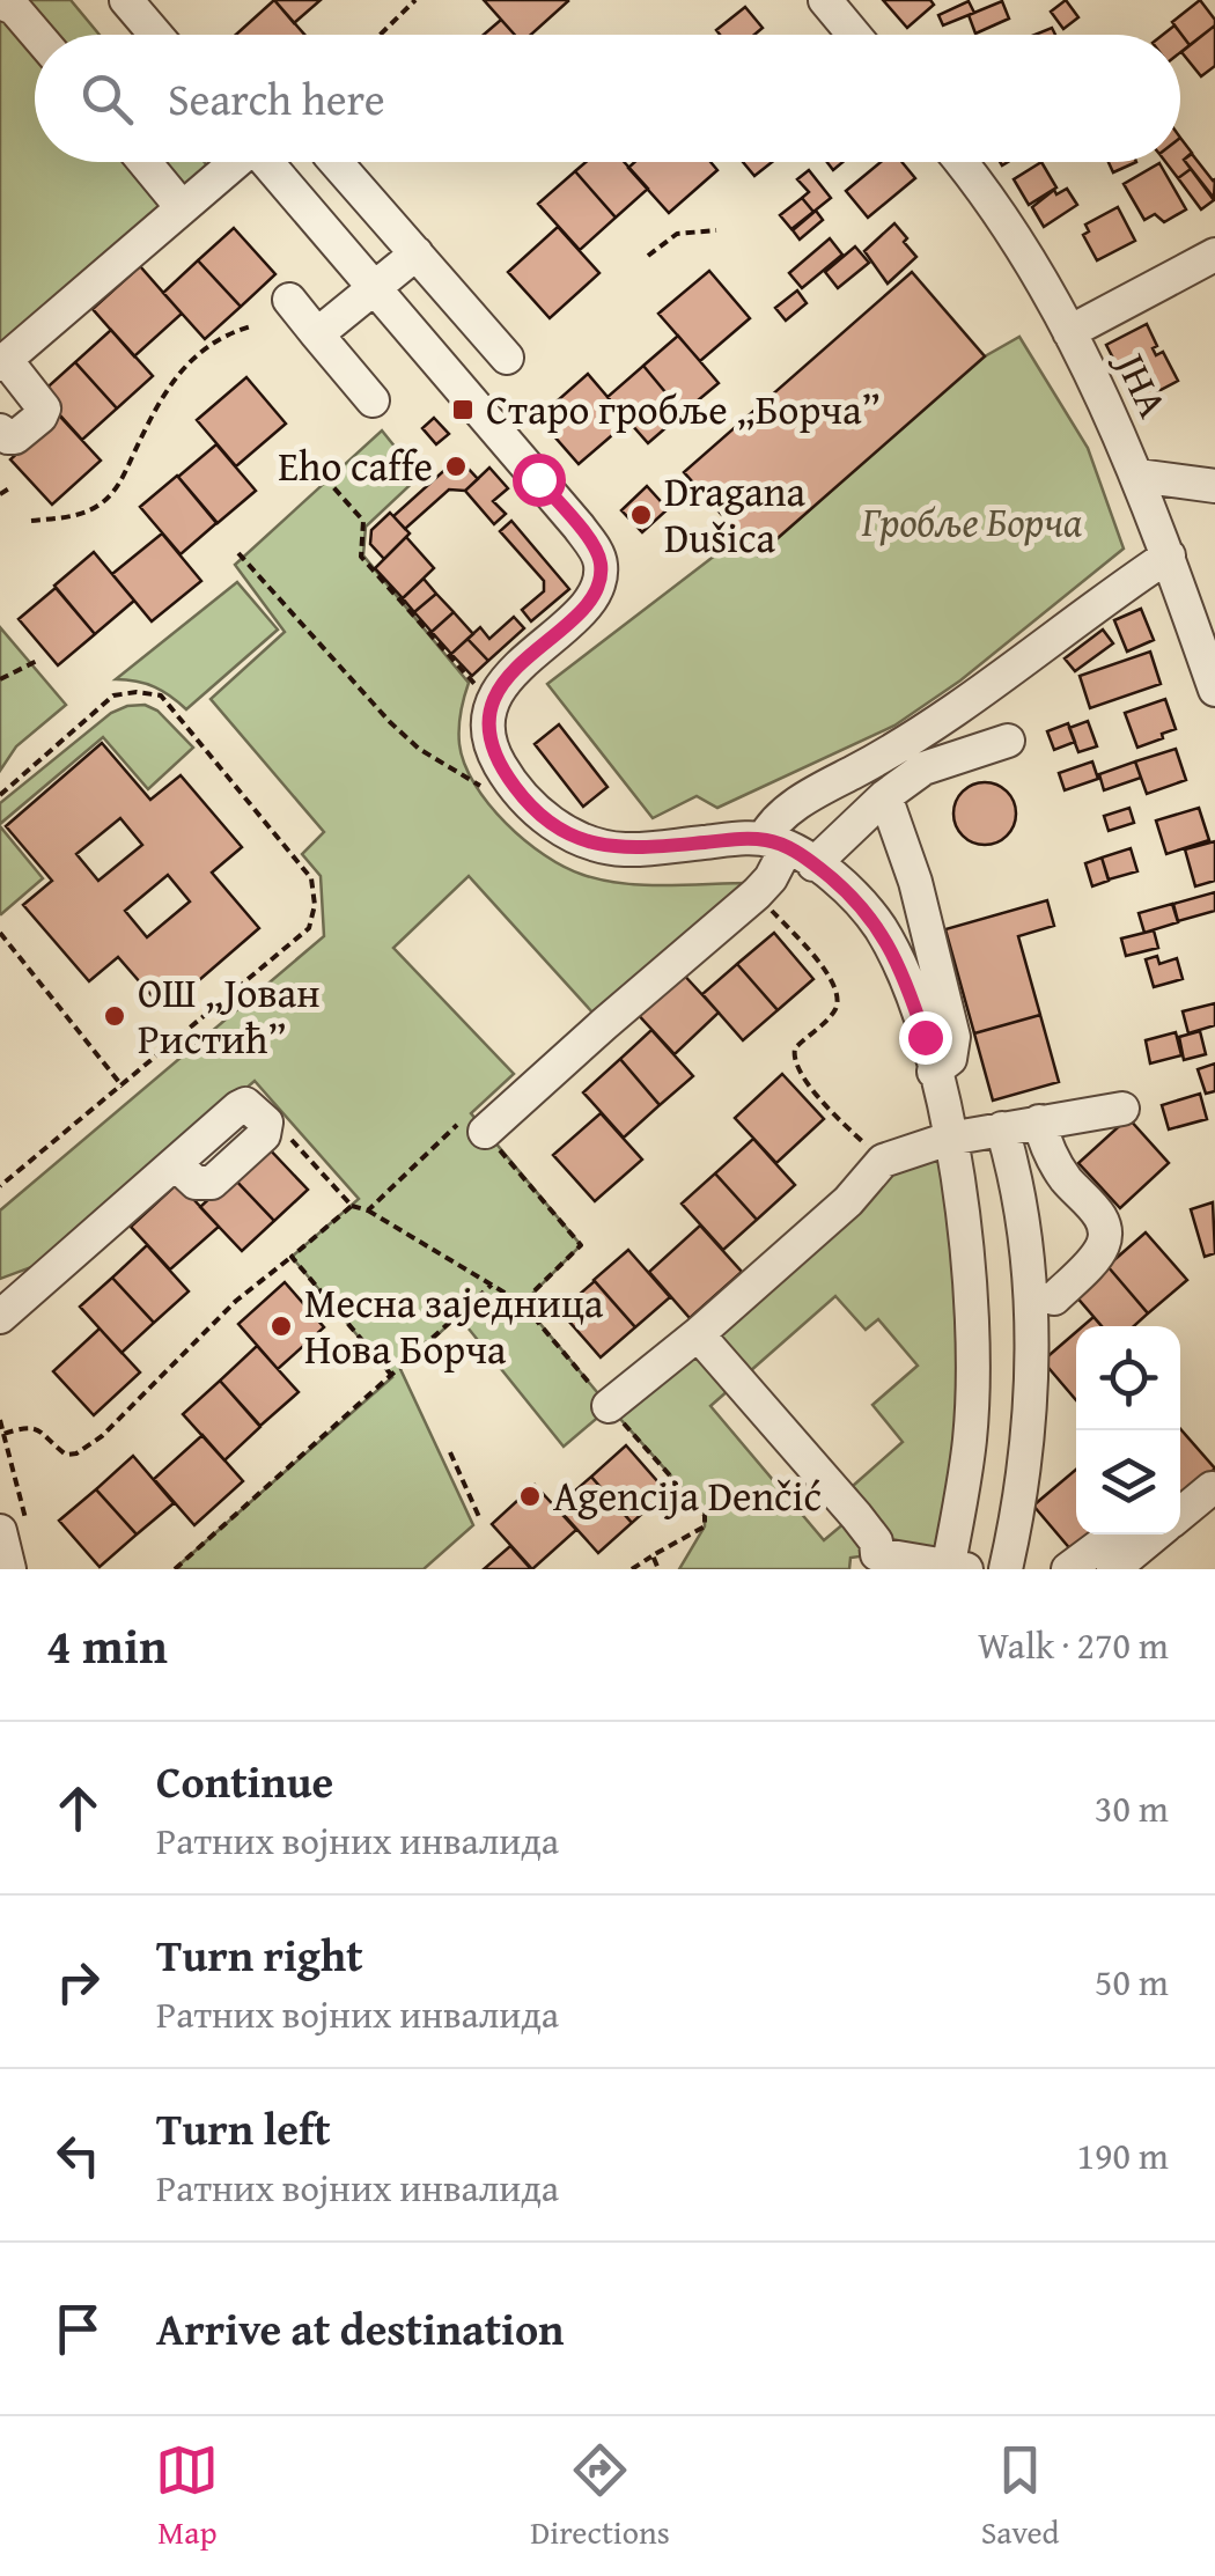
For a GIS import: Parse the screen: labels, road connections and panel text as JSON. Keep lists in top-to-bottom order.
{
  "streets": {
    "street": ["ЈНА"]
  },
  "parks": ["Гробље Борча"],
  "places": {
    "transit": ["Старо гробље „Борча”"],
    "other": [
      "Eho caffe",
      "Dragana Dušica",
      "ОШ „Јован Ристић”",
      "Месна заједница Нова Борча",
      "Agencija Denčić"
    ]
  },
  "page": {
    "search": "Search here",
    "heading": ["4 min", "Walk · 270 m"],
    "list": [
      ["Continue", "Ратних војних инвалида", "30 m"],
      ["Turn right", "Ратних војних инвалида", "50 m"],
      ["Turn left", "Ратних војних инвалида", "190 m"],
      "Arrive at destination"
    ],
    "nav": ["Map", "Directions", "Saved"]
  }
}
